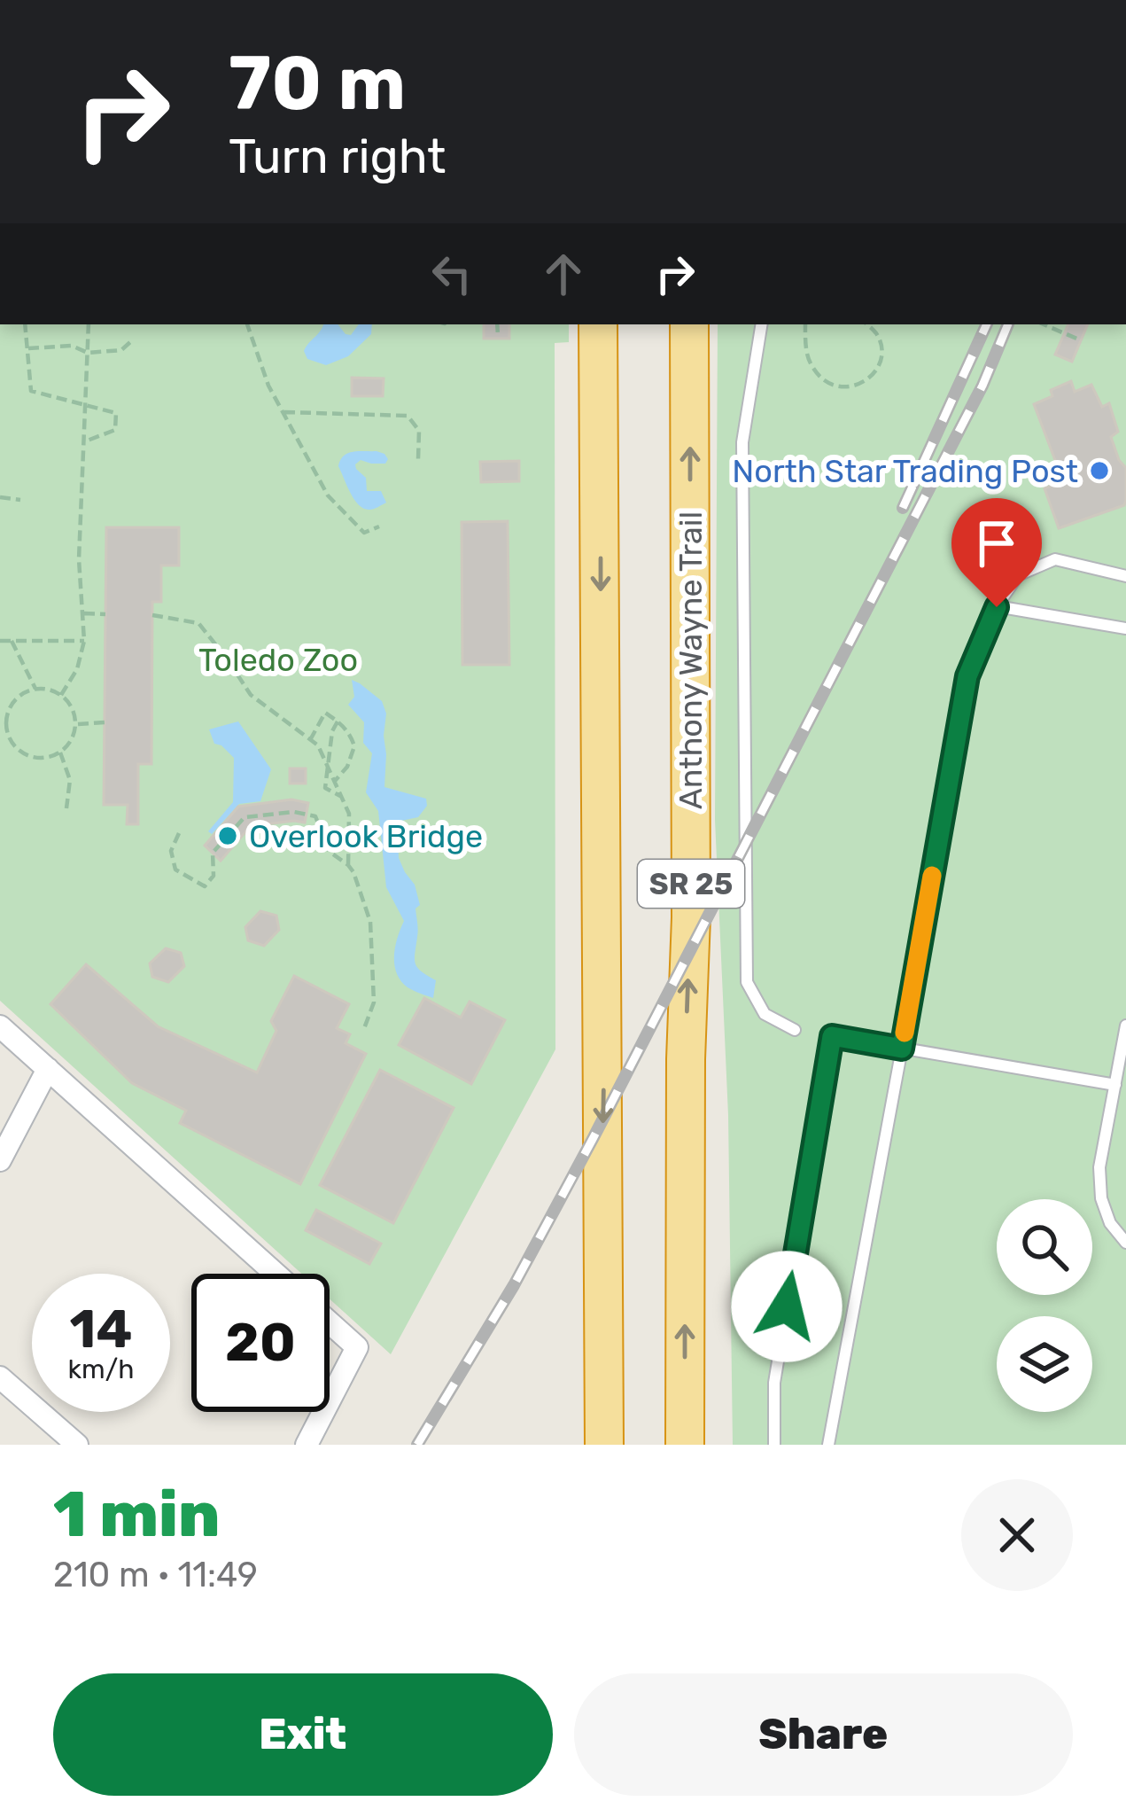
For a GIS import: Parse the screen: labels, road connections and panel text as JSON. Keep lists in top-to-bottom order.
{
  "streets": {
    "highway": ["Anthony Wayne Trail", "SR 25"]
  },
  "parks": ["Toledo Zoo"],
  "places": ["North Star Trading Post", "Overlook Bridge"],
  "page": {
    "turn": ["70 m", "Turn right"],
    "speed": "14 km/h",
    "limit": "20",
    "heading": ["1 min", "210 m · 11:49"],
    "buttons": ["Exit", "Share"]
  }
}
